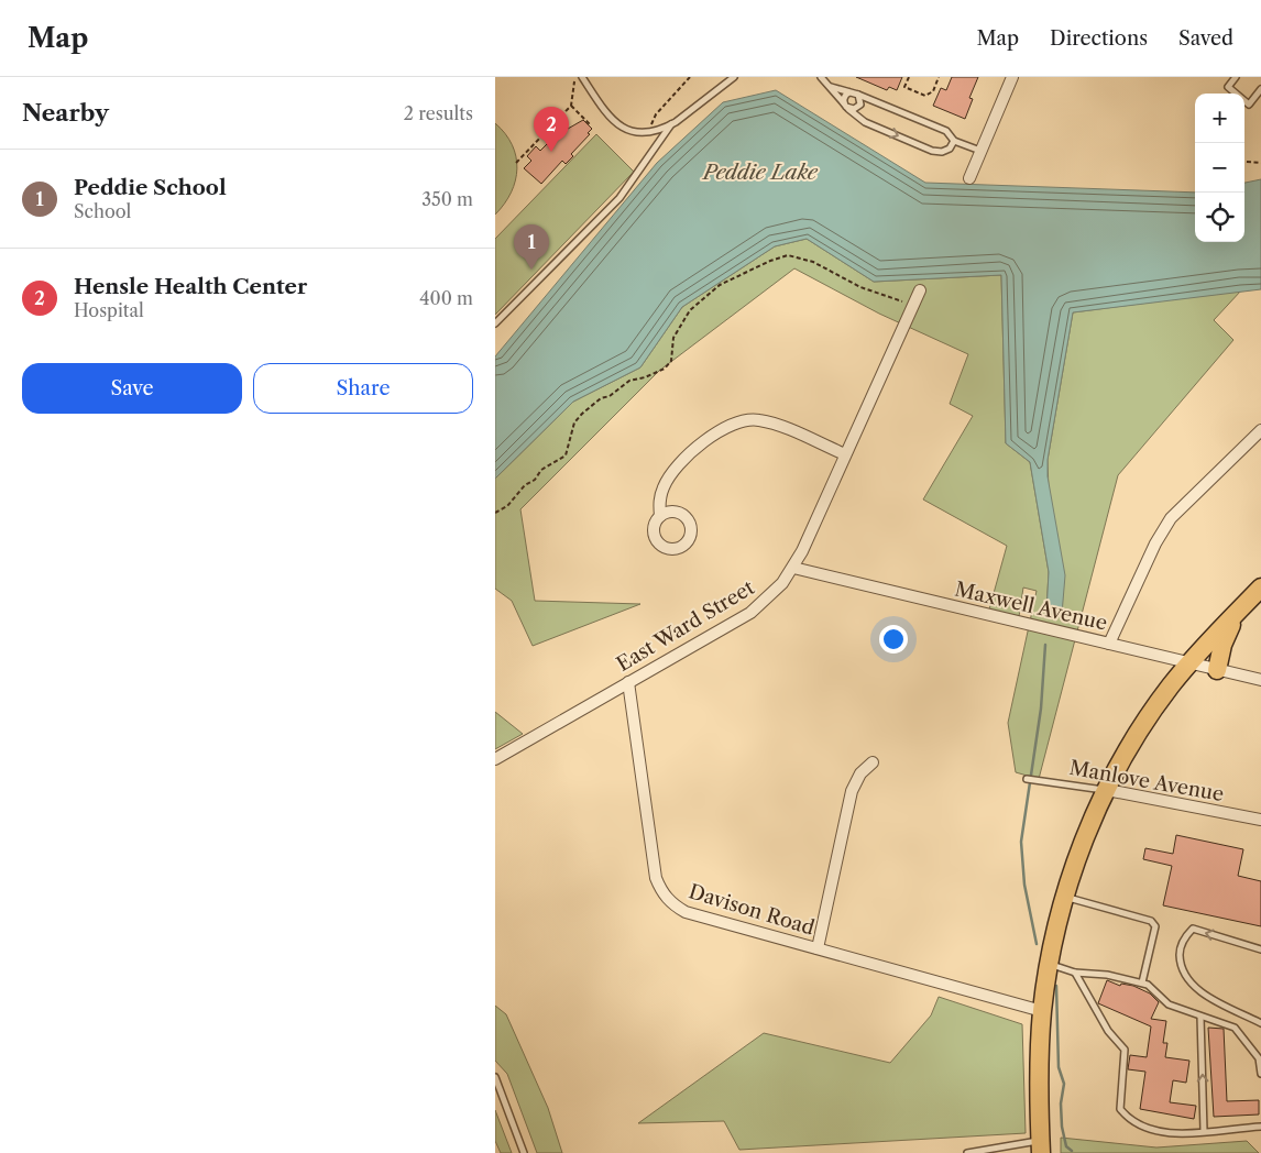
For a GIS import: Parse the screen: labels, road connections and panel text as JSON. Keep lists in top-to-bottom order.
{
  "streets": {
    "street": [
      "Maxwell Avenue",
      "East Ward Street",
      "Manlove Avenue",
      "Davison Road"
    ]
  },
  "crossings": [
    ["Maxwell Avenue", "East Ward Street"],
    ["East Ward Street", "Davison Road"]
  ],
  "water": ["Peddie Lake"],
  "page": {
    "header": "Map",
    "nav": ["Map", "Directions", "Saved"],
    "heading": ["Nearby", "2 results"],
    "map_buttons": ["+", "−"],
    "pins": ["2", "1"],
    "list": [
      {
        "mark": "1",
        "name": "Peddie School",
        "note": "School",
        "value": "350 m"
      },
      {
        "mark": "2",
        "name": "Hensle Health Center",
        "note": "Hospital",
        "value": "400 m"
      }
    ],
    "buttons": ["Save", "Share"]
  }
}
